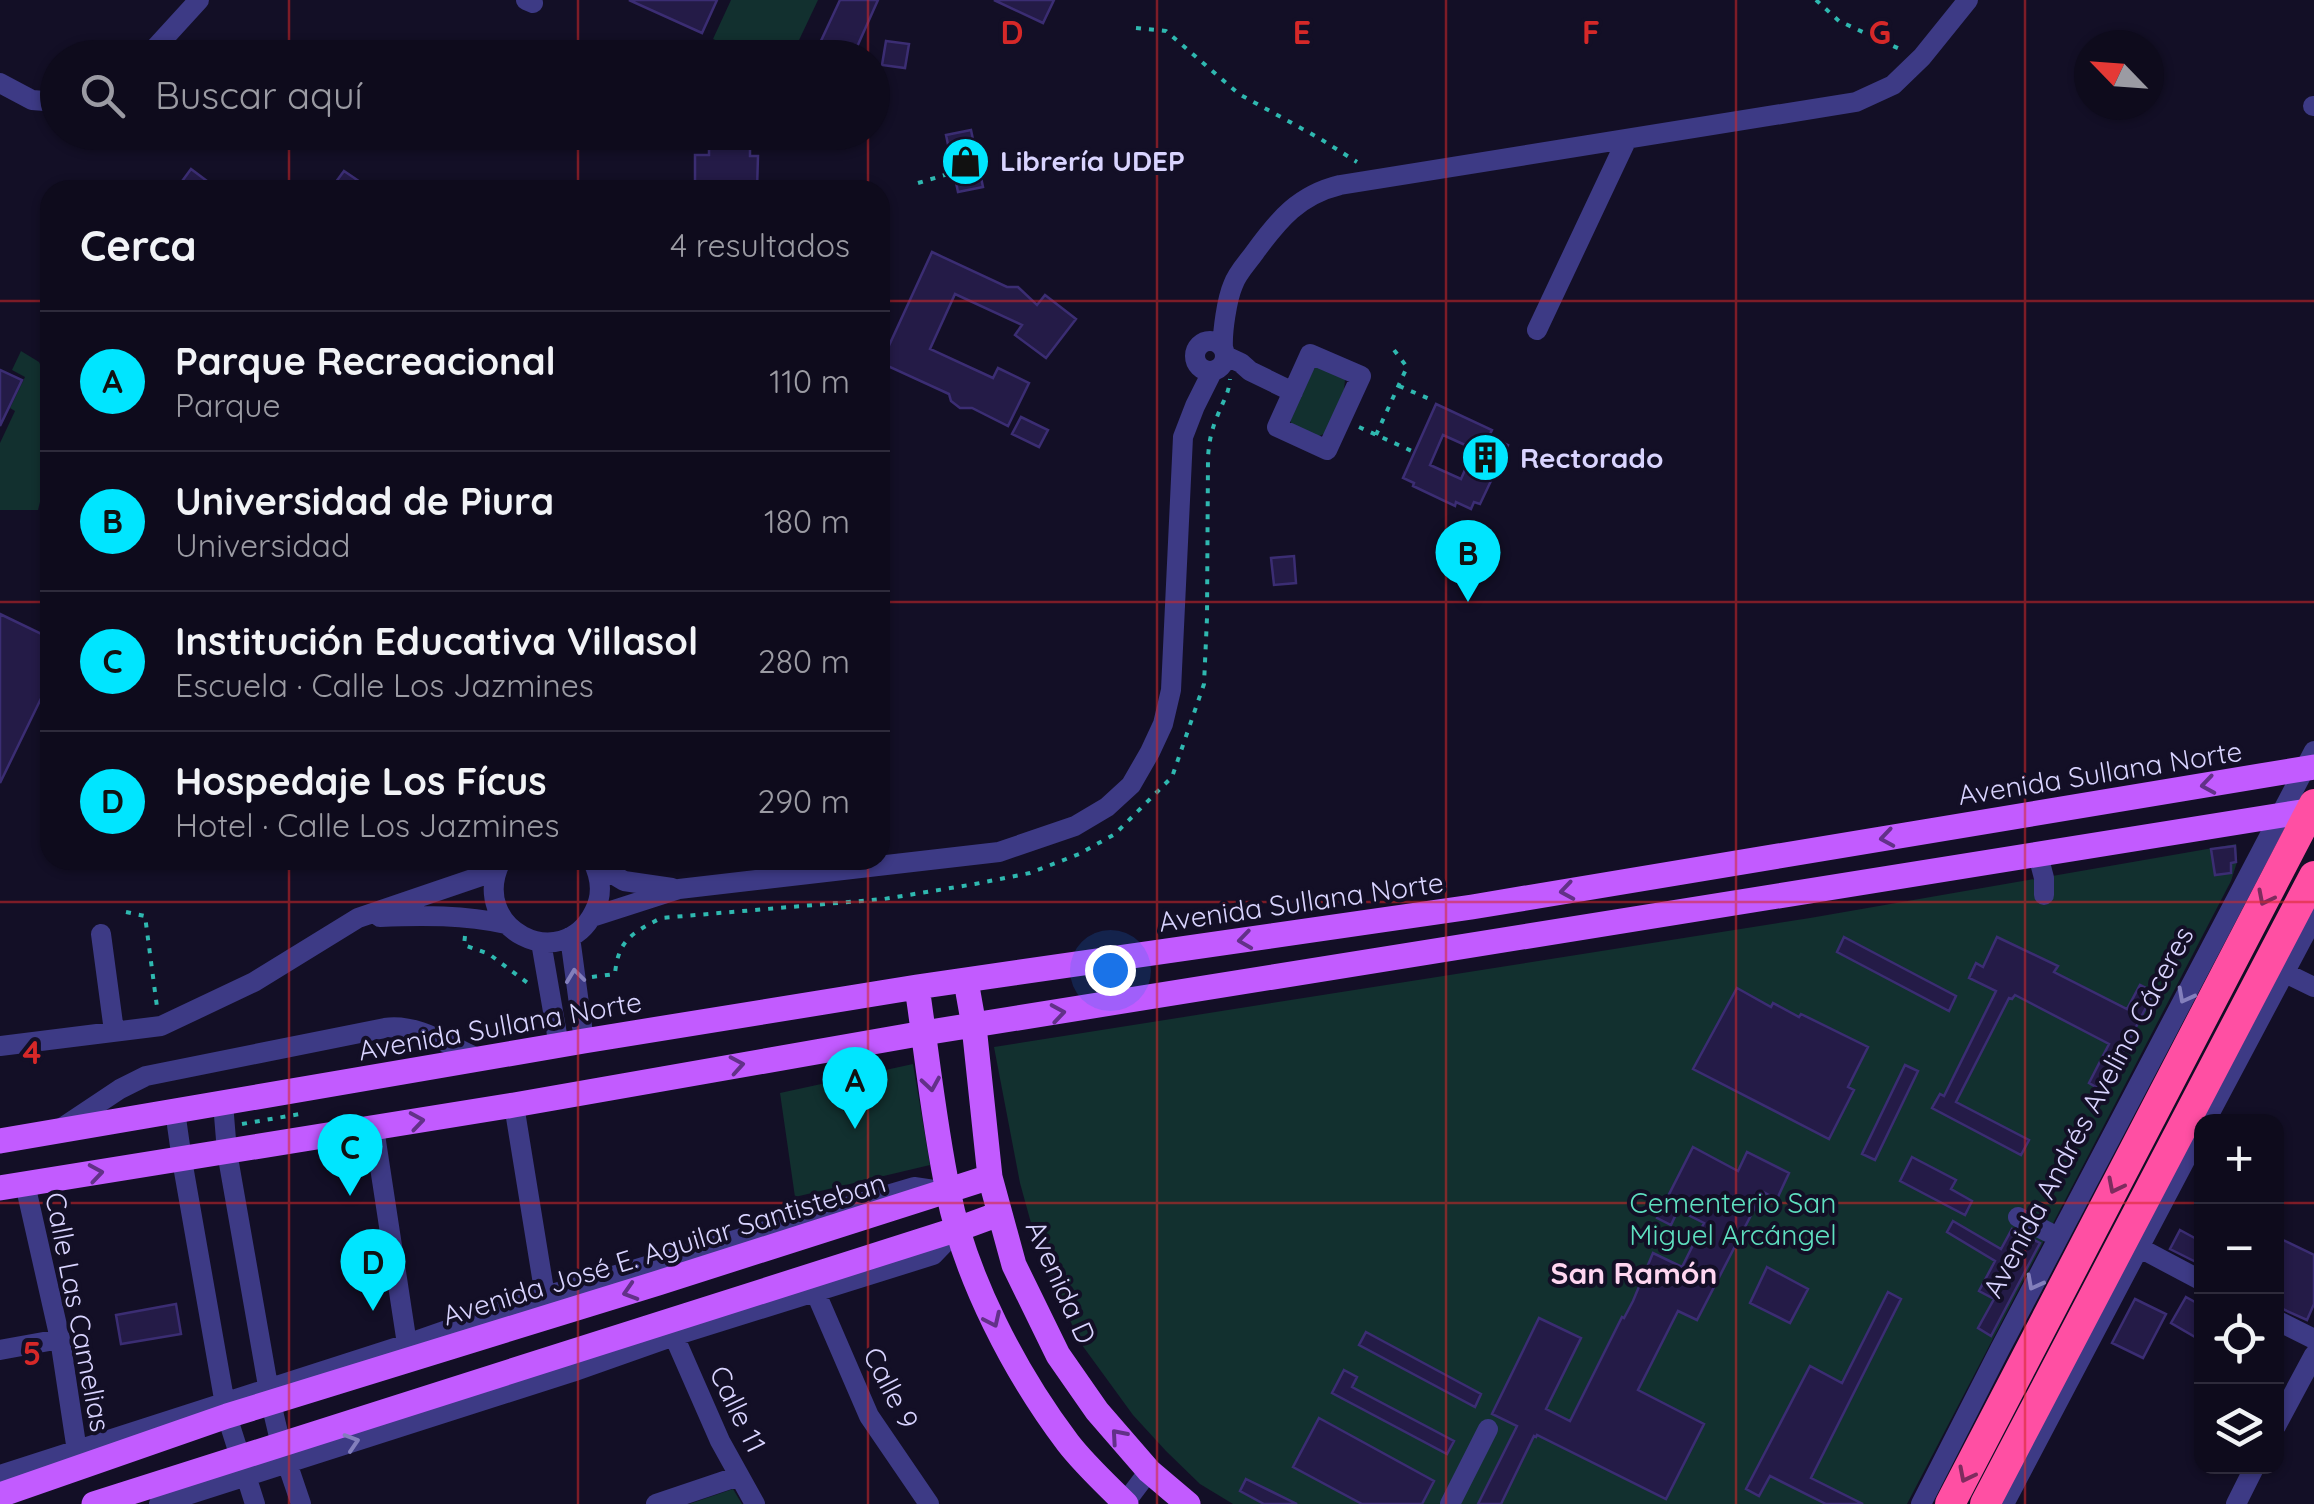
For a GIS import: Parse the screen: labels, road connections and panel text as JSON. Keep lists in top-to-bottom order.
{
  "streets": {
    "highway": ["Avenida Andrés Avelino Cáceres"],
    "main road": ["Avenida Sullana Norte", "Avenida José E. Aguilar Santisteban", "Avenida D"],
    "street": ["Calle Las Camelias", "Calle 9", "Calle 11"]
  },
  "crossings": [
    ["Avenida Sullana Norte", "Avenida Andrés Avelino Cáceres"],
    ["Avenida Sullana Norte", "Avenida D"],
    ["Avenida José E. Aguilar Santisteban", "Avenida D"],
    ["Avenida José E. Aguilar Santisteban", "Calle Las Camelias"]
  ],
  "districts": ["San Ramón"],
  "parks": ["Cementerio San Miguel Arcángel"],
  "places": {
    "shop": ["Librería UDEP"],
    "building": ["Rectorado"]
  },
  "north": "top left",
  "page": {
    "search": "Buscar aquí",
    "heading": ["Cerca", "4 resultados"],
    "list": [
      {
        "mark": "A",
        "name": "Parque Recreacional",
        "note": "Parque",
        "value": "110 m"
      },
      {
        "mark": "B",
        "name": "Universidad de Piura",
        "note": "Universidad",
        "value": "180 m"
      },
      {
        "mark": "C",
        "name": "Institución Educativa Villasol",
        "note": "Escuela · Calle Los Jazmines",
        "value": "280 m"
      },
      {
        "mark": "D",
        "name": "Hospedaje Los Fícus",
        "note": "Hotel · Calle Los Jazmines",
        "value": "290 m"
      }
    ],
    "pins": [
      "B",
      "A",
      "C",
      "D"
    ],
    "map_buttons": ["+", "−"]
  },
  "grid": {
    "columns": [
      "D",
      "E",
      "F",
      "G"
    ],
    "rows": ["4", "5"]
  }
}
